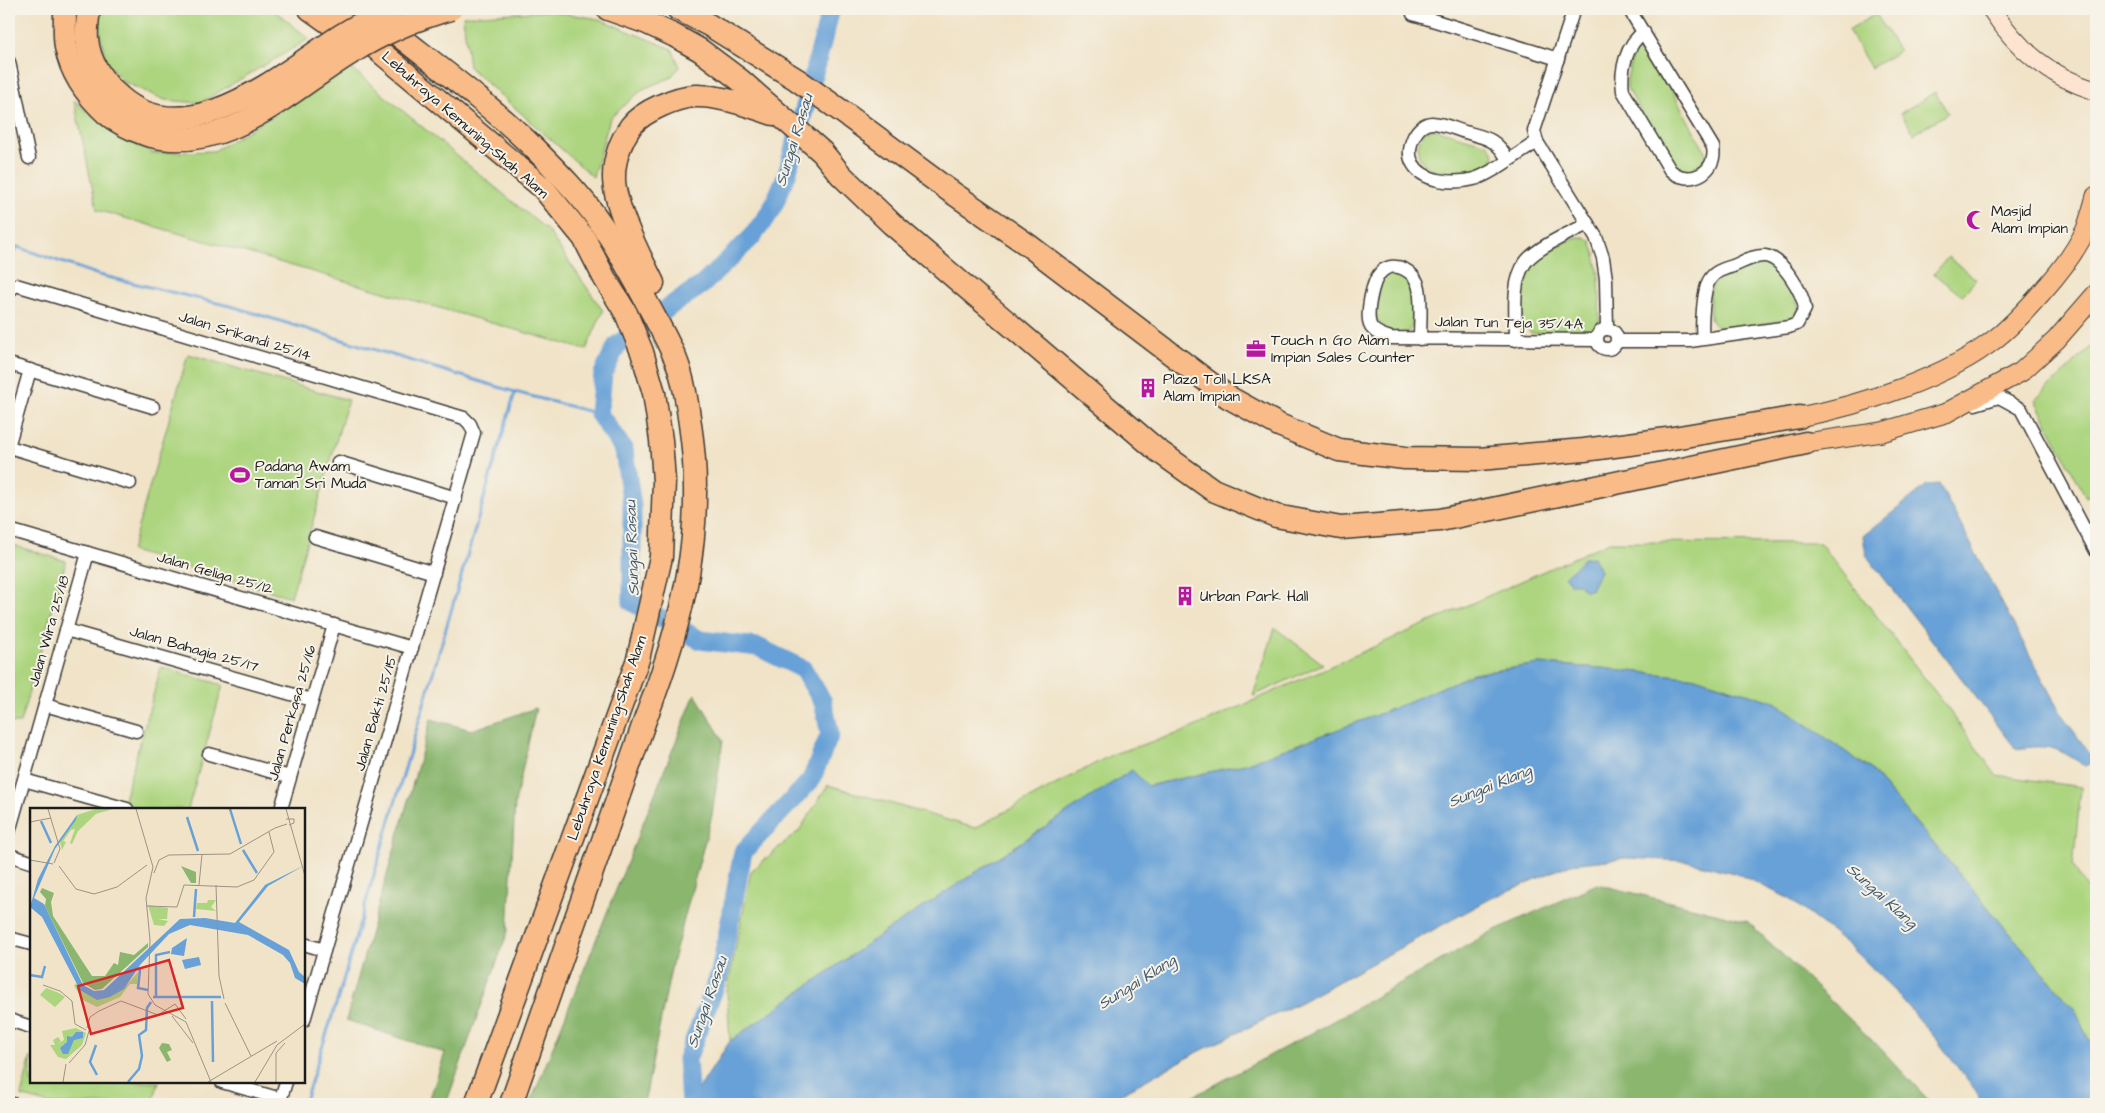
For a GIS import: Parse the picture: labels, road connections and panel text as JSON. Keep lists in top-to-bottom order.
{
  "streets": {
    "highway": ["Lebuhraya Kemuning-Shah Alam"],
    "street": [
      "Jalan Tun Teja 35/4A",
      "Jalan Srikandi 25/14",
      "Jalan Geliga 25/12",
      "Jalan Wira 25/18",
      "Jalan Bahagia 25/17",
      "Jalan Perkasa 25/16",
      "Jalan Bakti 25/15"
    ]
  },
  "crossings": [
    ["Jalan Srikandi 25/14", "Jalan Bakti 25/15"],
    ["Jalan Geliga 25/12", "Jalan Wira 25/18"],
    ["Jalan Geliga 25/12", "Jalan Perkasa 25/16"],
    ["Jalan Geliga 25/12", "Jalan Bakti 25/15"],
    ["Jalan Wira 25/18", "Jalan Bahagia 25/17"],
    ["Jalan Bahagia 25/17", "Jalan Perkasa 25/16"]
  ],
  "water": ["Sungai Rasau", "Sungai Klang"],
  "places": {
    "mosque": ["Masjid Alam Impian"],
    "office": ["Touch n Go Alam Impian Sales Counter"],
    "building": ["Plaza Toll LKSA Alam Impian", "Urban Park Hall"],
    "sports": ["Padang Awam Taman Sri Muda"]
  }
}
